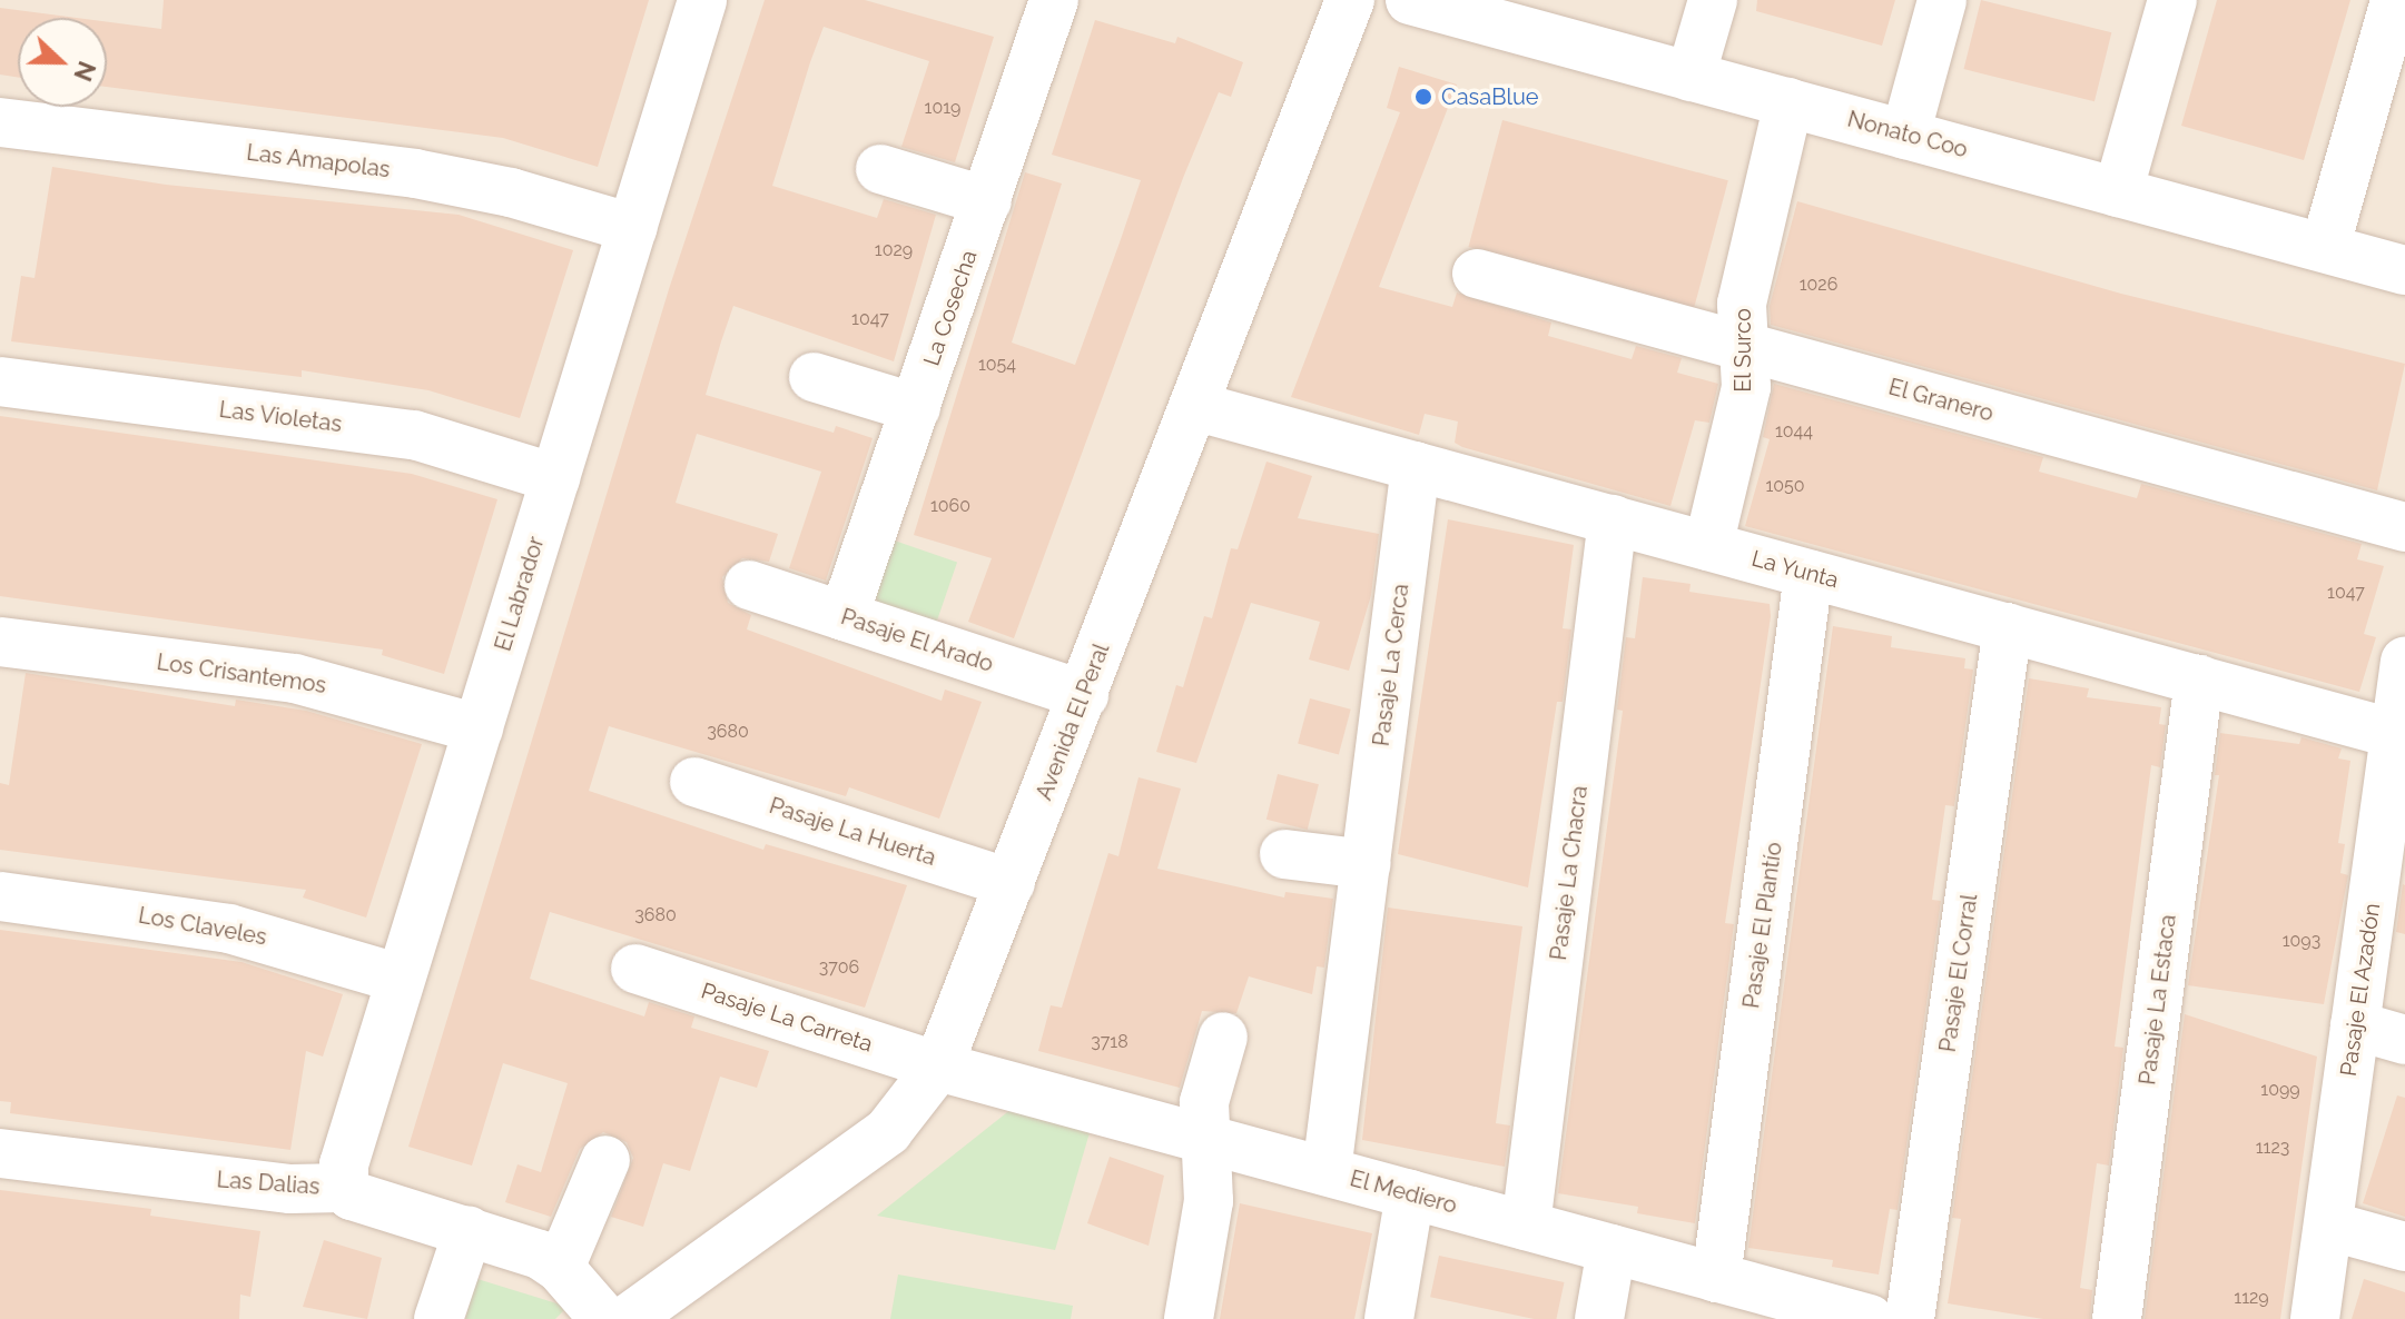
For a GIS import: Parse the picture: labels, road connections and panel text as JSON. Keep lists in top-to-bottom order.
{
  "streets": {
    "street": [
      "Nonato Coo",
      "Las Amapolas",
      "La Cosecha",
      "El Surco",
      "El Granero",
      "Las Violetas",
      "La Yunta",
      "El Labrador",
      "Pasaje El Arado",
      "Pasaje La Cerca",
      "Los Crisantemos",
      "Avenida El Peral",
      "Pasaje La Huerta",
      "Pasaje La Chacra",
      "Pasaje El Plantío",
      "Los Claveles",
      "Pasaje El Corral",
      "Pasaje El Azadón",
      "Pasaje La Estaca",
      "Pasaje La Carreta",
      "Las Dalias",
      "El Mediero"
    ]
  },
  "crossings": [
    ["Nonato Coo", "El Surco"],
    ["Las Amapolas", "El Labrador"],
    ["La Cosecha", "Pasaje El Arado"],
    ["El Surco", "El Granero"],
    ["El Surco", "La Yunta"],
    ["Las Violetas", "El Labrador"],
    ["La Yunta", "Pasaje La Cerca"],
    ["La Yunta", "Avenida El Peral"],
    ["La Yunta", "Pasaje La Chacra"],
    ["La Yunta", "Pasaje El Plantío"],
    ["La Yunta", "Pasaje El Corral"],
    ["La Yunta", "Pasaje El Azadón"],
    ["La Yunta", "Pasaje La Estaca"],
    ["El Labrador", "Los Crisantemos"],
    ["El Labrador", "Los Claveles"],
    ["El Labrador", "Las Dalias"],
    ["Pasaje El Arado", "Avenida El Peral"],
    ["Pasaje La Cerca", "El Mediero"],
    ["Avenida El Peral", "Pasaje La Huerta"],
    ["Avenida El Peral", "Pasaje La Carreta"],
    ["Avenida El Peral", "El Mediero"],
    ["Pasaje La Chacra", "El Mediero"],
    ["Pasaje El Plantío", "El Mediero"],
    ["Pasaje La Carreta", "El Mediero"]
  ],
  "places": ["CasaBlue"],
  "house_numbers": [
    "1019",
    "1029",
    "1026",
    "1047",
    "1054",
    "1044",
    "1050",
    "1060",
    "1047",
    "3680",
    "3680",
    "1093",
    "3706",
    "3718",
    "1099",
    "1123",
    "1129"
  ],
  "north": "right"
}
